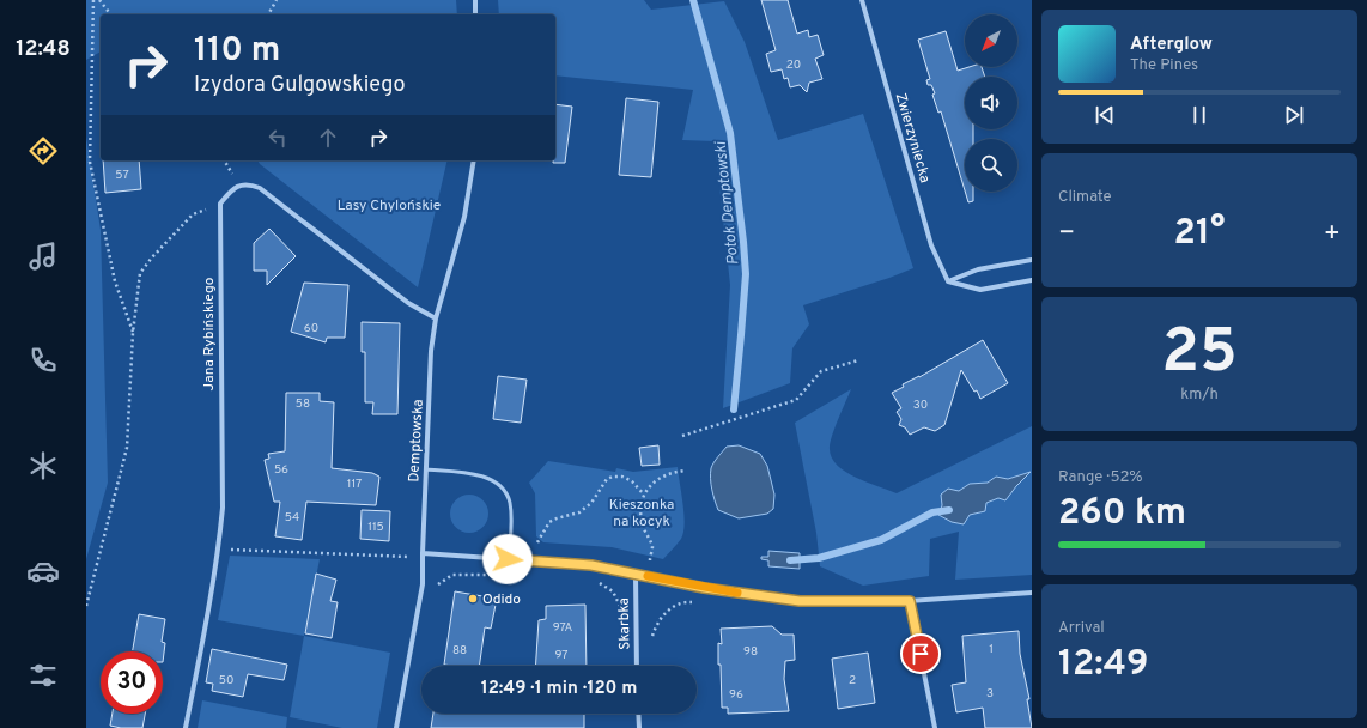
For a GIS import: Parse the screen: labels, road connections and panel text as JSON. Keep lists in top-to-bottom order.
{
  "streets": {
    "street": [
      "Zwierzyniecka",
      "Jana Rybińskiego",
      "Demptowska",
      "Skarbka"
    ]
  },
  "water": ["Potok Demptowski"],
  "parks": ["Lasy Chylońskie", "Kieszonka na kocyk"],
  "places": ["Odido"],
  "house_numbers": [
    "20",
    "57",
    "60",
    "58",
    "30",
    "56",
    "117",
    "54",
    "115",
    "97A",
    "1",
    "88",
    "98",
    "97",
    "50",
    "2",
    "3",
    "96"
  ],
  "north": "bottom left",
  "page": {
    "tabs": "12:48",
    "turn": ["110 m", "Izydora Gulgowskiego"],
    "song": ["Afterglow", "The Pines"],
    "tile": [
      "Climate",
      ["25", "km/h"],
      ["Range · 52%", "260 km"],
      ["Arrival", "12:49"]
    ],
    "heat": ["−", "21°", "+"],
    "limit": "30",
    "trip": "12:49 · 1 min · 120 m"
  }
}
